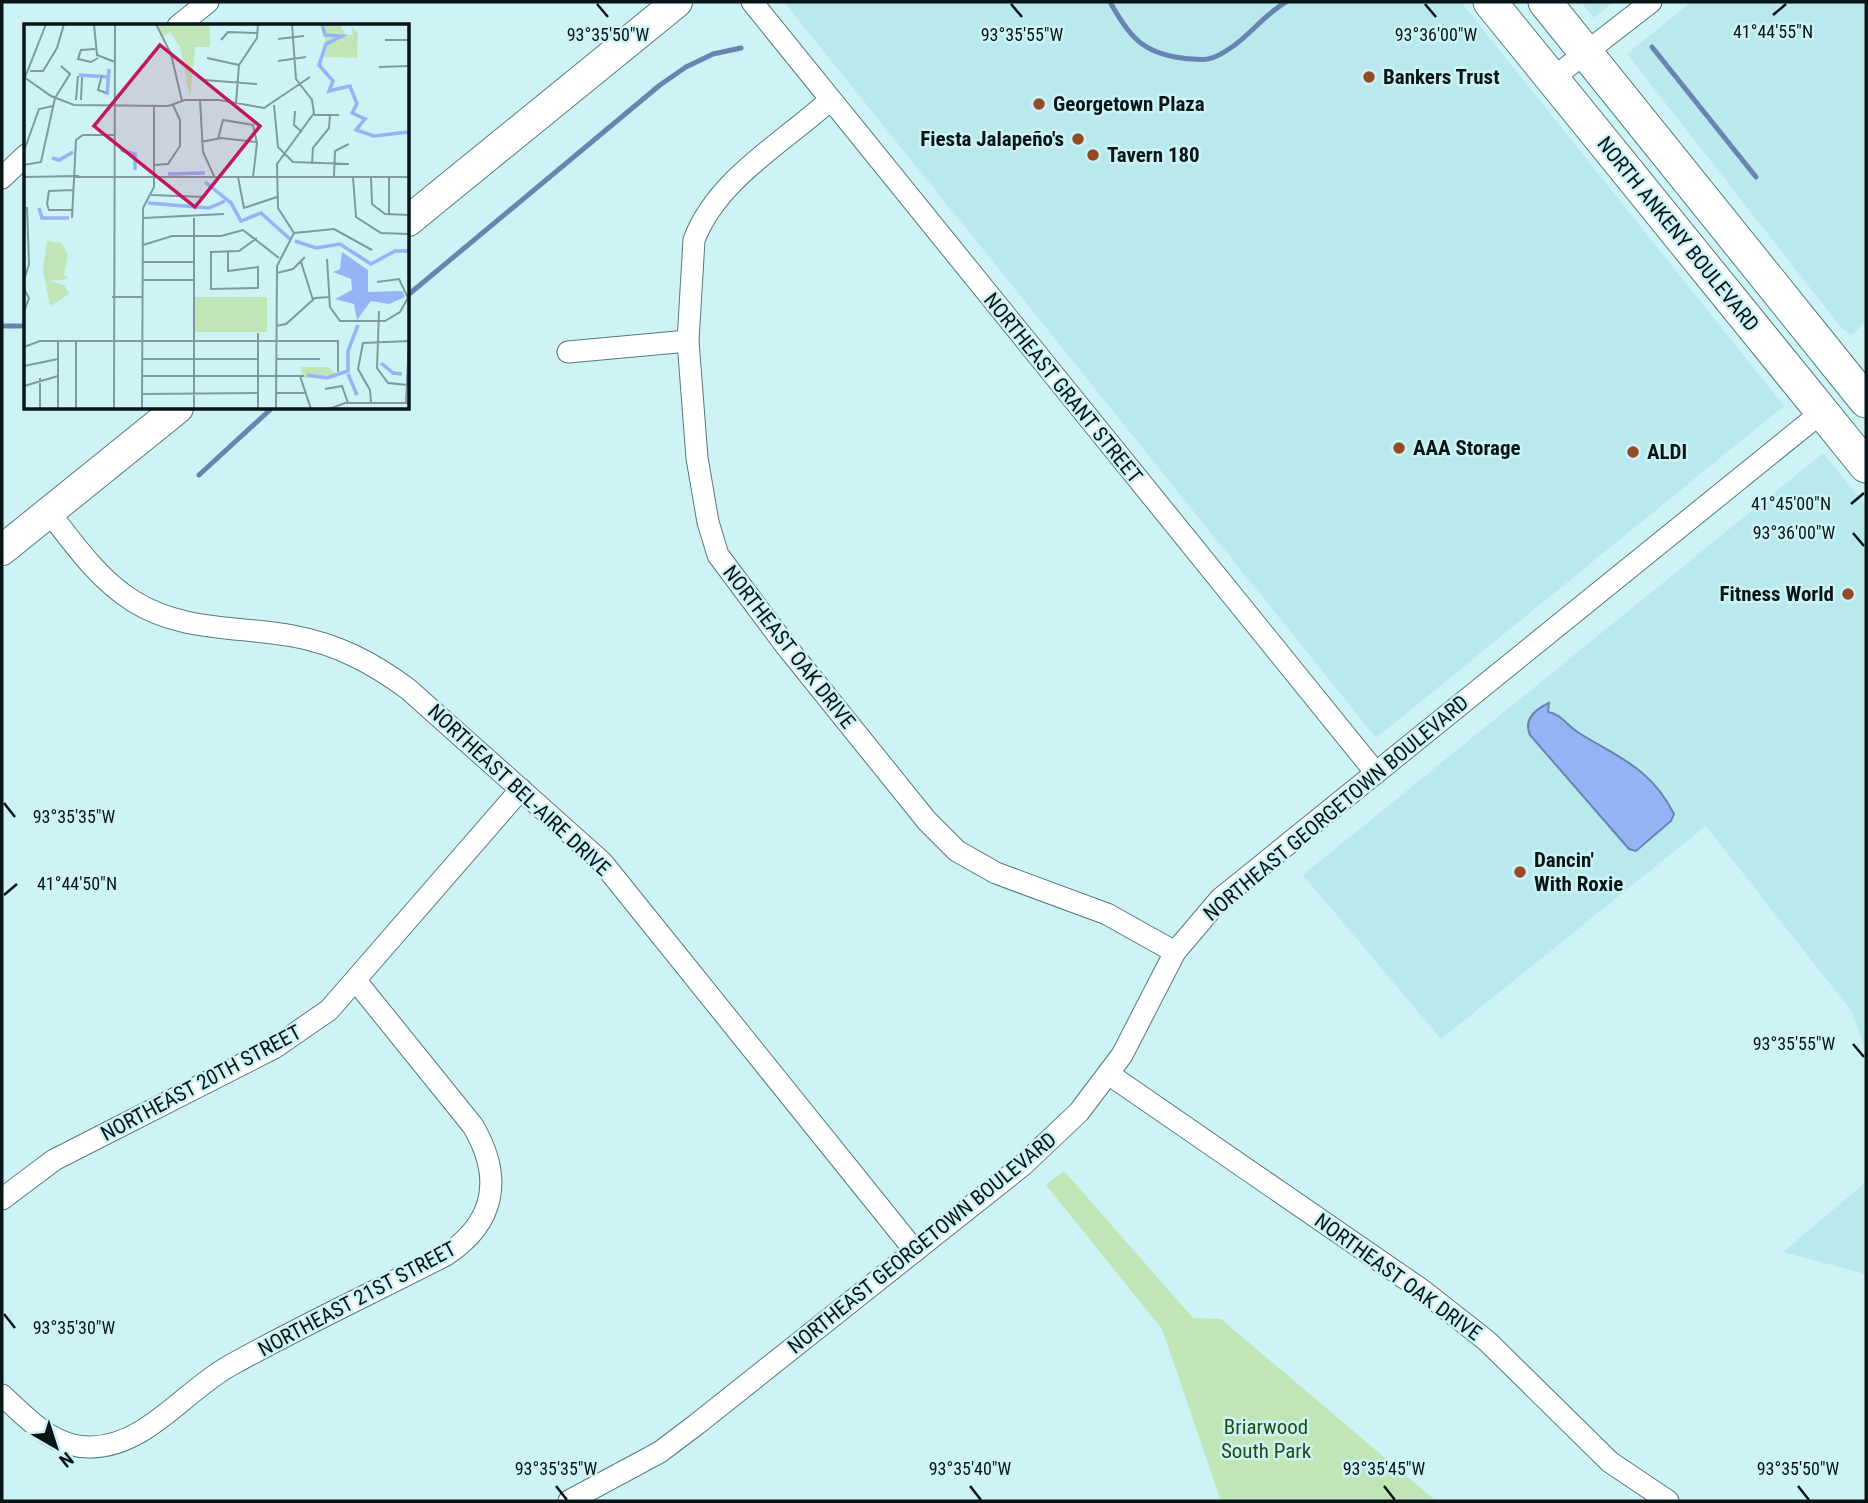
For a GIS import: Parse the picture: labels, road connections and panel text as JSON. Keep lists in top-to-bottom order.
{
  "streets": {
    "main road": ["NORTH ANKENY BOULEVARD"],
    "street": [
      "NORTHEAST GRANT STREET",
      "NORTHEAST OAK DRIVE",
      "NORTHEAST BEL-AIRE DRIVE",
      "NORTHEAST GEORGETOWN BOULEVARD",
      "NORTHEAST 20TH STREET",
      "NORTHEAST 21ST STREET"
    ]
  },
  "crossings": [
    ["NORTH ANKENY BOULEVARD", "NORTHEAST GEORGETOWN BOULEVARD"],
    ["NORTHEAST GRANT STREET", "NORTHEAST OAK DRIVE"],
    ["NORTHEAST GRANT STREET", "NORTHEAST GEORGETOWN BOULEVARD"],
    ["NORTHEAST OAK DRIVE", "NORTHEAST GEORGETOWN BOULEVARD"],
    ["NORTHEAST BEL-AIRE DRIVE", "NORTHEAST GEORGETOWN BOULEVARD"],
    ["NORTHEAST BEL-AIRE DRIVE", "NORTHEAST 20TH STREET"],
    ["NORTHEAST 20TH STREET", "NORTHEAST 21ST STREET"]
  ],
  "parks": ["Briarwood South Park"],
  "places": [
    "Bankers Trust",
    "Georgetown Plaza",
    "Fiesta Jalapeño's",
    "Tavern 180",
    "AAA Storage",
    "ALDI",
    "Fitness World",
    "Dancin' With Roxie"
  ],
  "north": "bottom right",
  "coordinates": [
    "41°44'55\"N",
    "93°35'50\"W",
    "93°35'55\"W",
    "93°36'00\"W",
    "41°45'00\"N",
    "93°35'35\"W",
    "41°44'50\"N",
    "93°35'30\"W",
    "93°35'40\"W",
    "93°35'45\"W"
  ]
}
